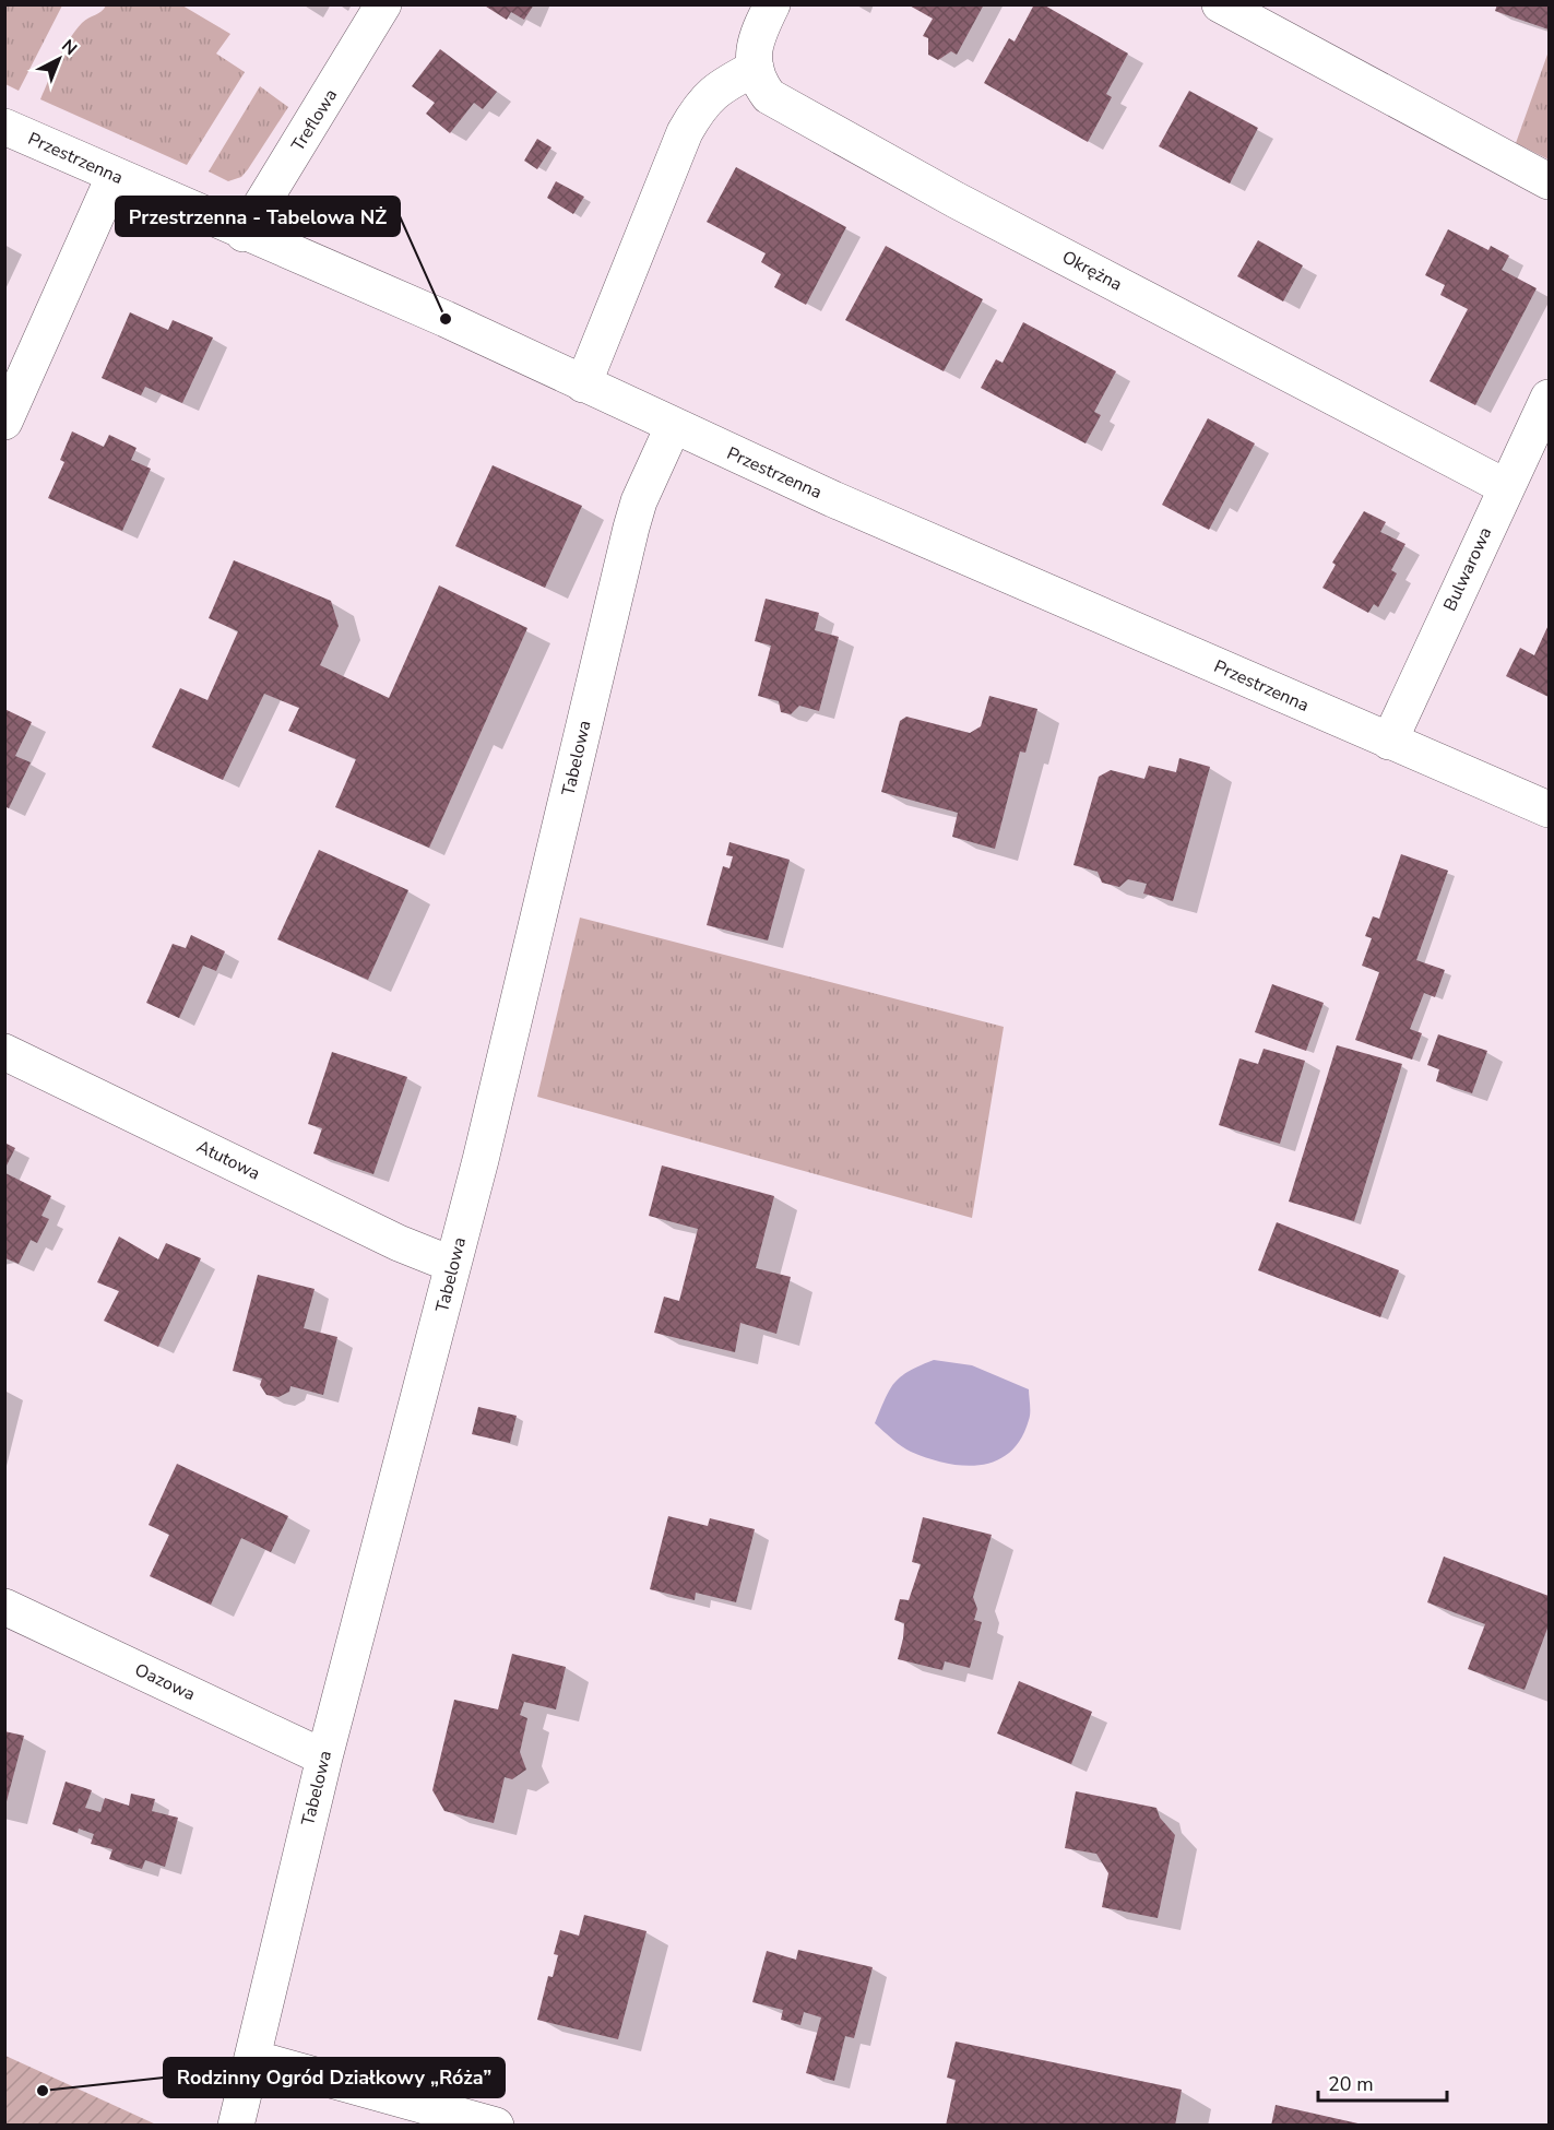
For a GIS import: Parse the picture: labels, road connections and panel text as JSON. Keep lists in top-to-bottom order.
{
  "streets": {
    "street": [
      "Treflowa",
      "Przestrzenna",
      "Okrężna",
      "Bulwarowa",
      "Tabelowa",
      "Atutowa",
      "Oazowa"
    ]
  },
  "crossings": [
    ["Treflowa", "Przestrzenna"],
    ["Przestrzenna", "Bulwarowa"],
    ["Przestrzenna", "Tabelowa"],
    ["Okrężna", "Bulwarowa"],
    ["Tabelowa", "Atutowa"],
    ["Tabelowa", "Oazowa"]
  ],
  "places": ["Przestrzenna - Tabelowa NŻ", "Rodzinny Ogród Działkowy „Róża”"],
  "scale_bar": "20 m",
  "north": "top right"
}
